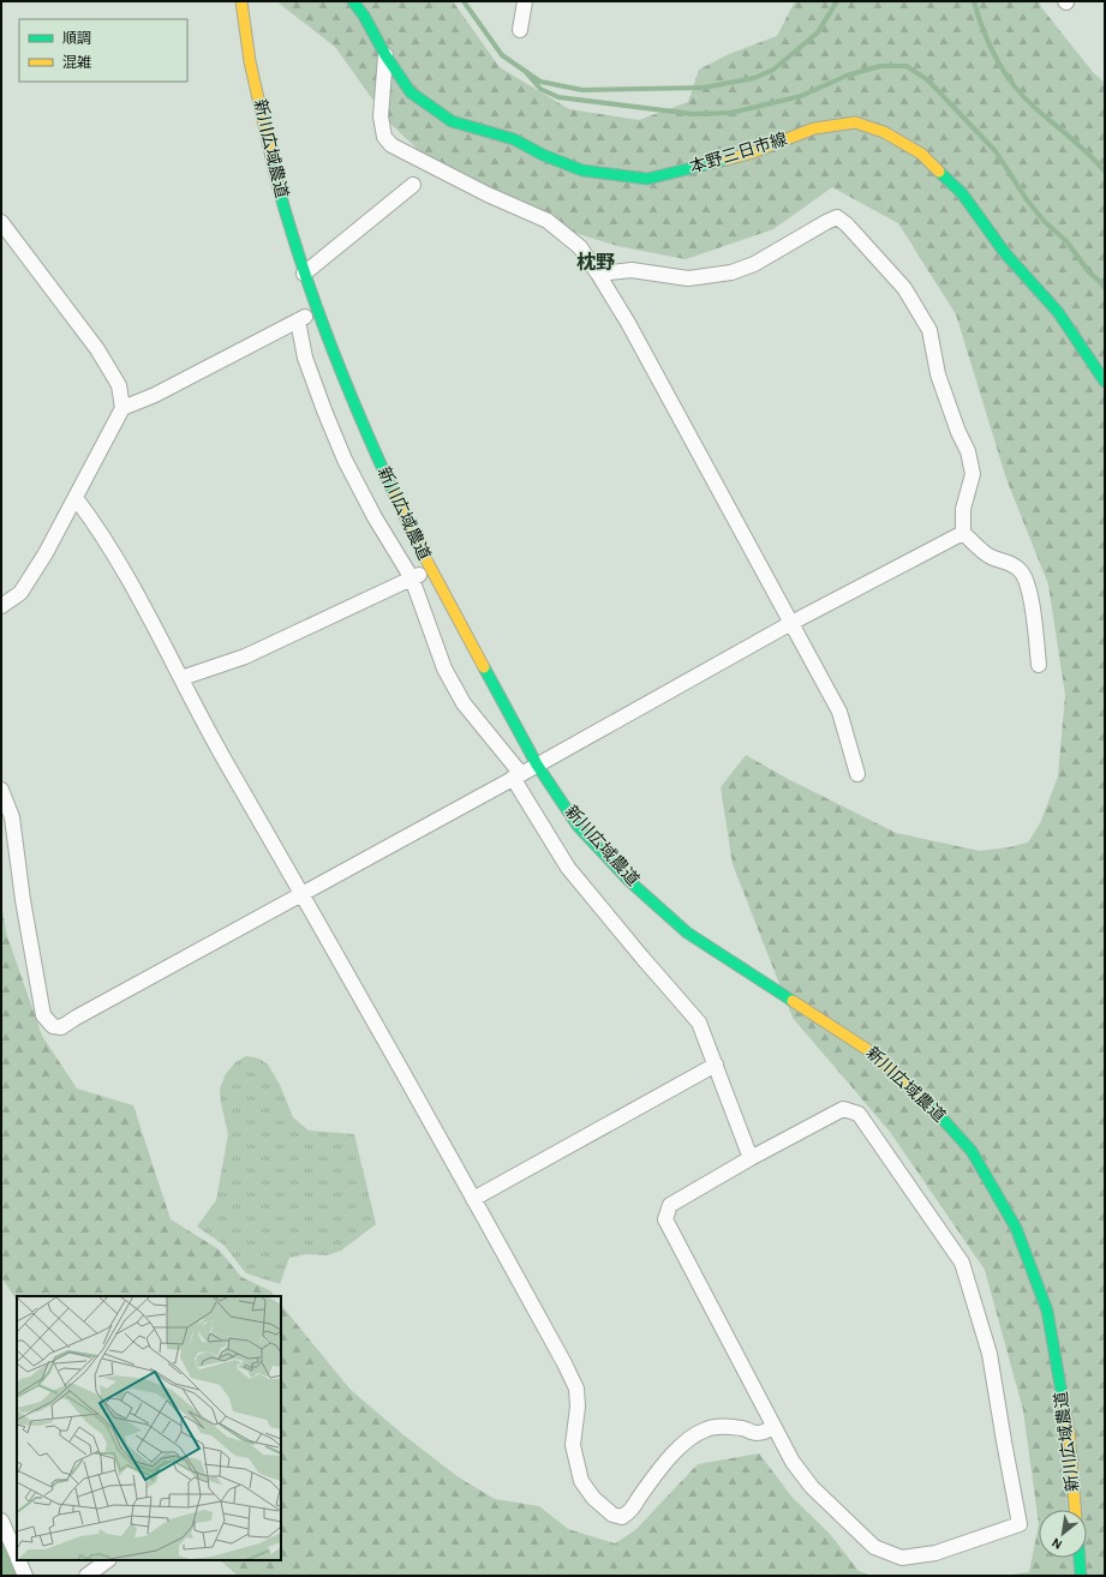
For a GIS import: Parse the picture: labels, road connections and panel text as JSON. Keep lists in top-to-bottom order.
{
  "streets": {
    "street": ["新川広域農道", "本野三日市線"]
  },
  "districts": ["枕野"],
  "legend": ["順調", "混雑"],
  "north": "bottom left"
}
